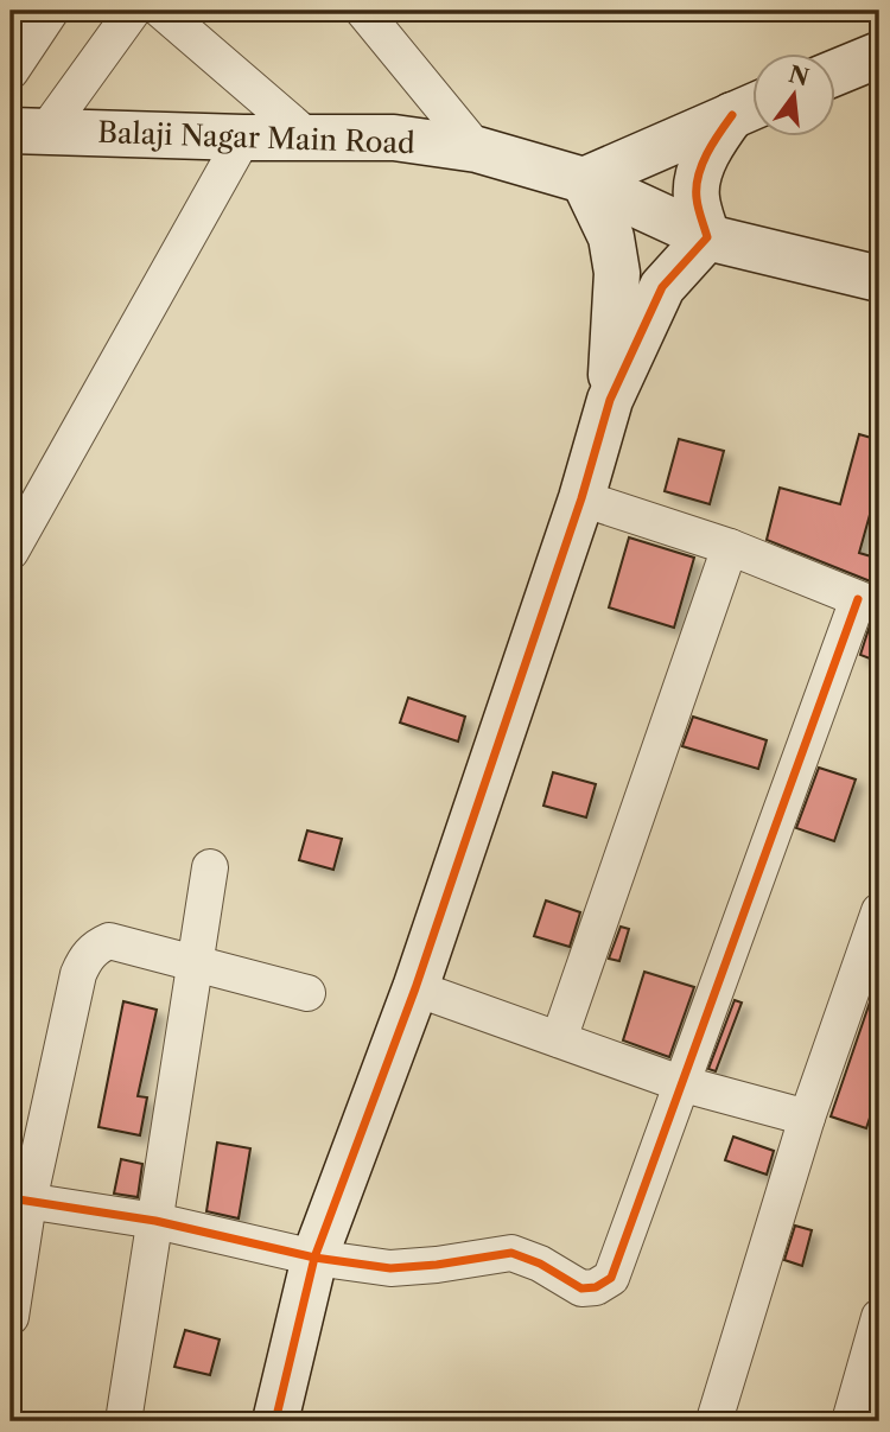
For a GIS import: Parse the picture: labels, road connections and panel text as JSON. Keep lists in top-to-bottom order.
{
  "streets": {
    "street": ["Balaji Nagar Main Road"]
  },
  "north": "top"
}
